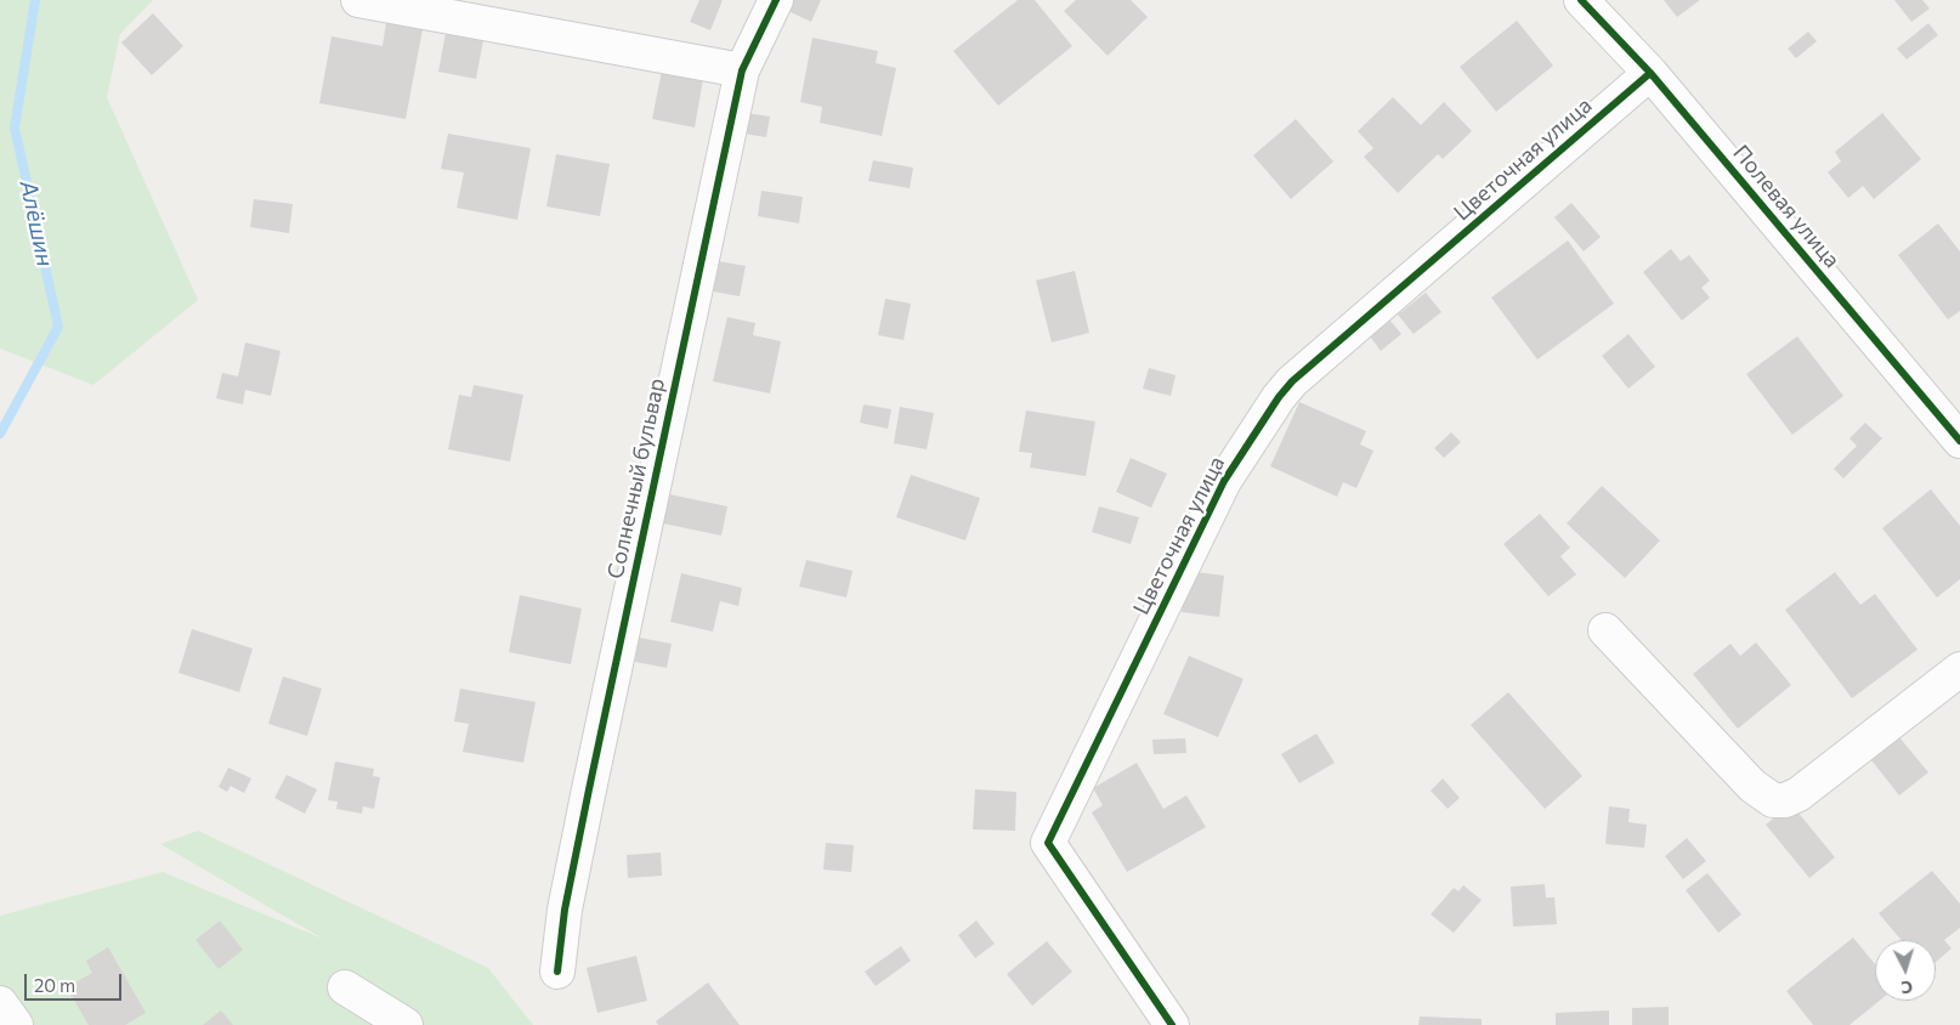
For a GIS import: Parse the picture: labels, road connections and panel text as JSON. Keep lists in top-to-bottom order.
{
  "streets": {
    "street": ["Цветочная улица", "Полевая улица", "Солнечный бульвар"]
  },
  "crossings": [
    ["Цветочная улица", "Полевая улица"]
  ],
  "water": ["Алёшин"],
  "scale_bar": "20 m",
  "north": "bottom"
}
